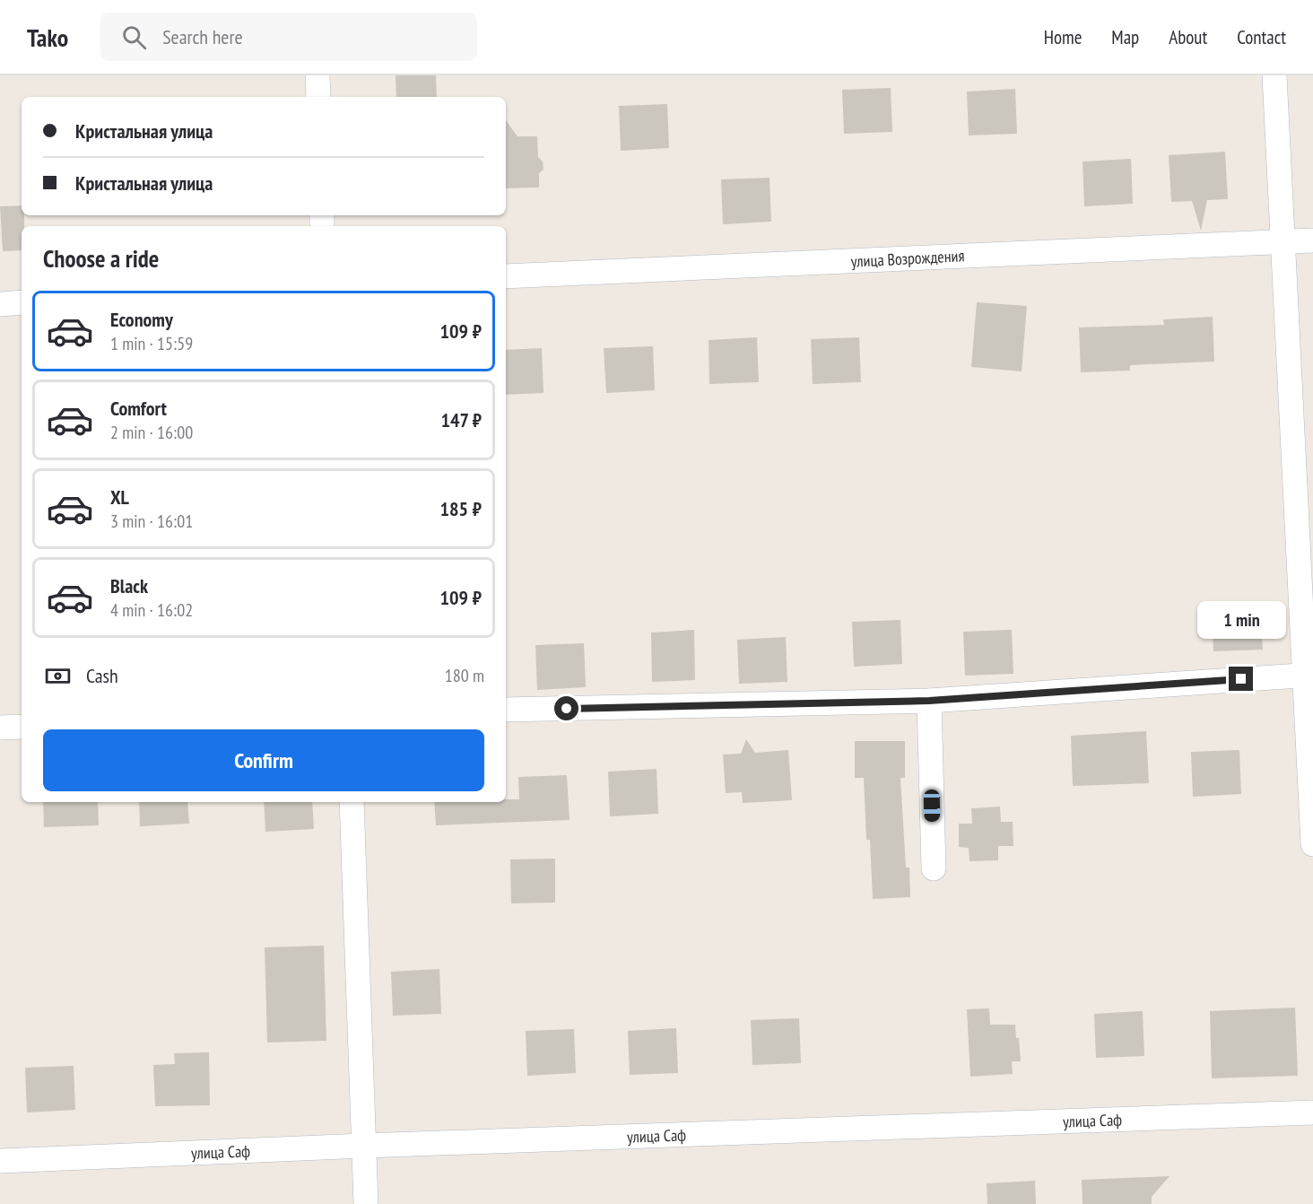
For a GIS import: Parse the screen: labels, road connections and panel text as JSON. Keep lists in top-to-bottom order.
{
  "streets": {
    "street": ["улица Возрождения", "улица Саф"]
  },
  "page": {
    "header": "Tako",
    "search": "Search here",
    "nav": [
      "Home",
      "Map",
      "About",
      "Contact"
    ],
    "banner": ["Кристальная улица", "Кристальная улица"],
    "heading": "Choose a ride",
    "list": [
      {
        "name": "Economy",
        "note": "1 min · 15:59",
        "value": "109 ₽"
      },
      {
        "name": "Comfort",
        "note": "2 min · 16:00",
        "value": "147 ₽"
      },
      {
        "name": "XL",
        "note": "3 min · 16:01",
        "value": "185 ₽"
      },
      {
        "name": "Black",
        "note": "4 min · 16:02",
        "value": "109 ₽"
      }
    ],
    "bubble": "1 min",
    "pay": ["Cash", "180 m"],
    "buttons": "Confirm"
  }
}
